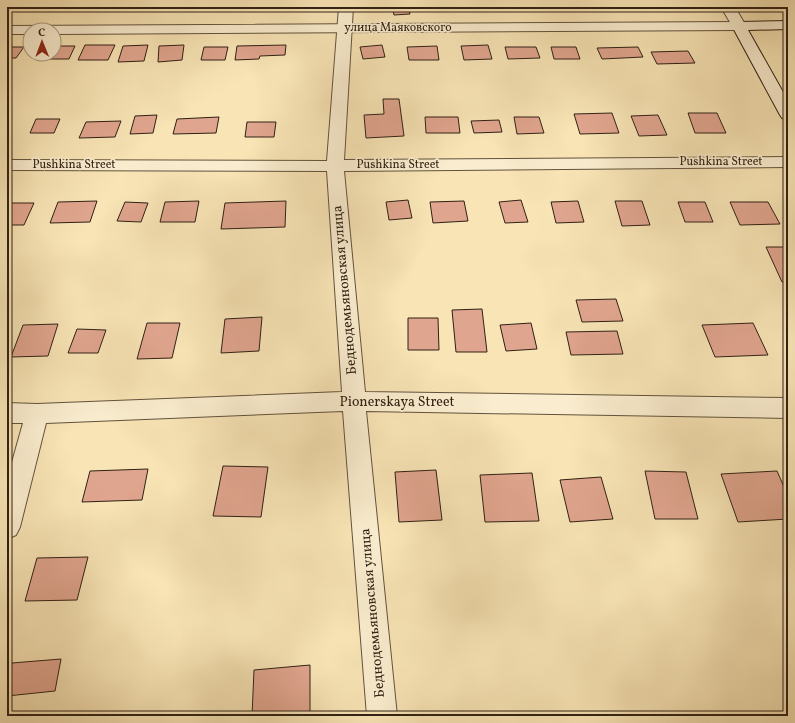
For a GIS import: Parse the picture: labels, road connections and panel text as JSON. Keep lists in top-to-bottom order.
{
  "streets": {
    "street": [
      "улица Маяковского",
      "Pushkina Street",
      "Беднодемьяновская улица",
      "Pionerskaya Street"
    ]
  },
  "crossings": [
    ["улица Маяковского", "Беднодемьяновская улица"],
    ["Pushkina Street", "Беднодемьяновская улица"],
    ["Беднодемьяновская улица", "Pionerskaya Street"]
  ],
  "north": "top"
}
